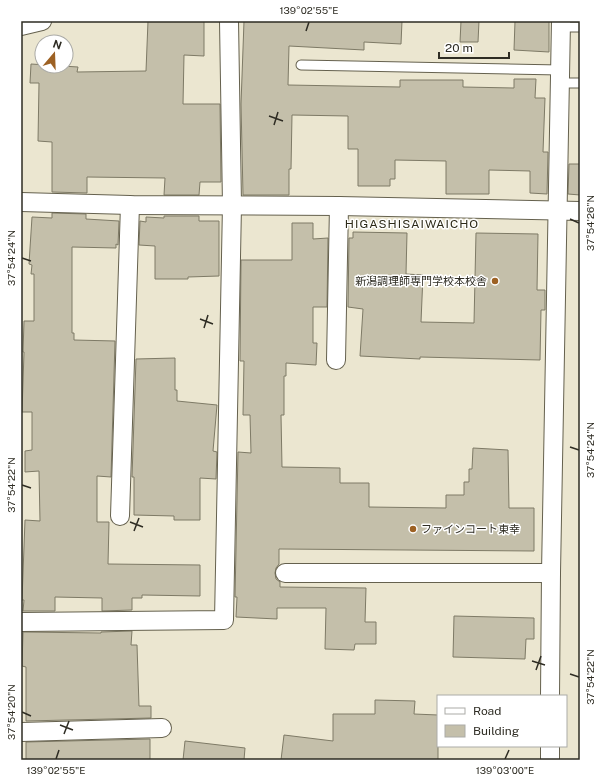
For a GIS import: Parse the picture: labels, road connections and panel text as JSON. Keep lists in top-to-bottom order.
{
  "districts": ["HIGASHISAIWAICHO"],
  "places": ["新潟調理師専門学校本校舎", "ファインコート東幸"],
  "legend": ["Road", "Building"],
  "scale_bar": "20 m",
  "north": "top",
  "coordinates": [
    "139°02'55\"E",
    "37°54'26\"N",
    "37°54'24\"N",
    "37°54'22\"N",
    "37°54'20\"N",
    "139°03'00\"E"
  ]
}
